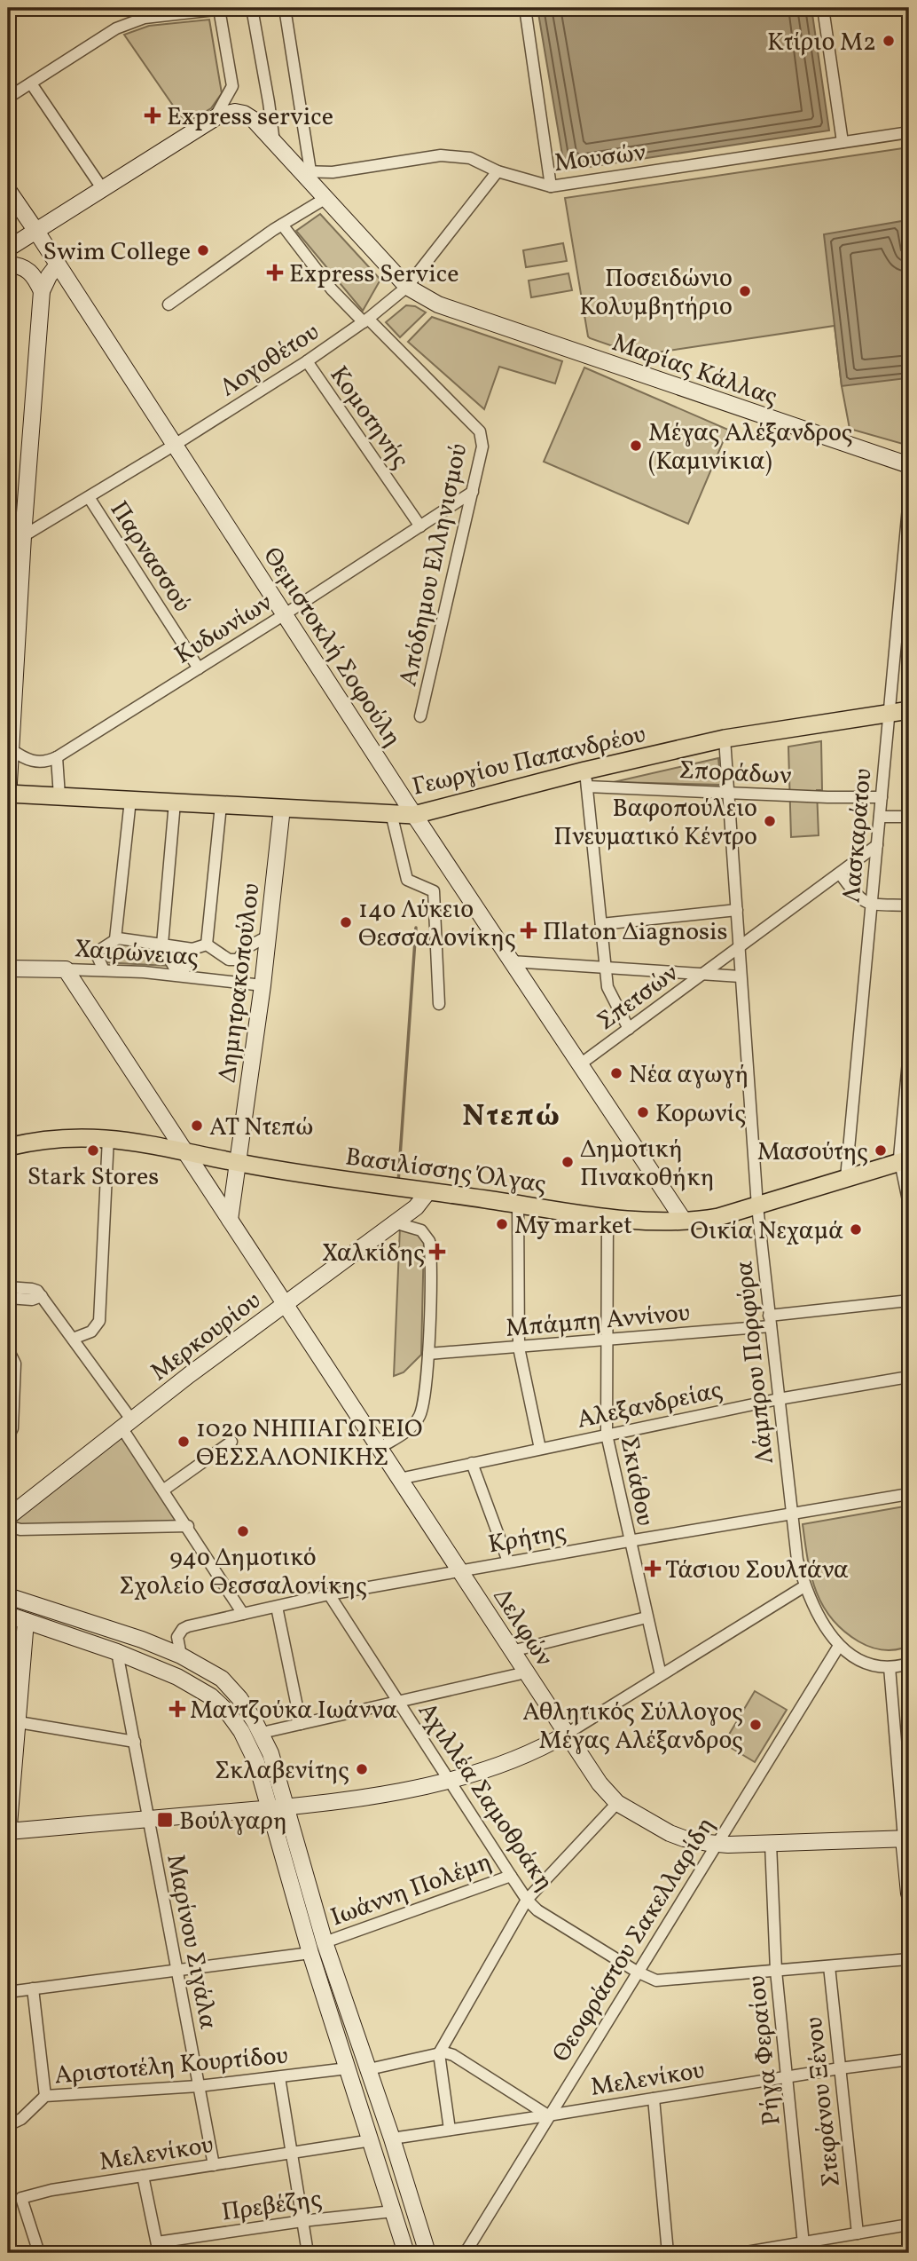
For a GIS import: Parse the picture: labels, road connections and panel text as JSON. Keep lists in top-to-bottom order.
{
  "streets": {
    "main road": [
      "Μαρίας Κάλλας",
      "Θεμιστοκλή Σοφούλη",
      "Γεωργίου Παπανδρέου",
      "Χαιρώνειας",
      "Δημητρακοπούλου",
      "Βασιλίσσης Όλγας",
      "Μερκουρίου",
      "Δελφών"
    ],
    "street": [
      "Μουσών",
      "Λογοθέτου",
      "Κομοτηνής",
      "Παρνασσού",
      "Απόδημου Ελληνισμού",
      "Κυδωνίων",
      "Σποράδων",
      "Λασκαράτου",
      "Σπετσών",
      "Μπάμπη Αννίνου",
      "Λάμπρου Πορφύρα",
      "Αλεξανδρείας",
      "Σκιάθου",
      "Κρήτης",
      "Αχιλλέα Σαμοθράκη",
      "Ιωάννη Πολέμη",
      "Θεοφράστου Σακελλαρίδη",
      "Μαρίνου Σιγάλα",
      "Ρήγα Φεραίου",
      "Αριστοτέλη Κουρτίδου",
      "Μελενίκου",
      "Στεφάνου Ξένου",
      "Πρεβέζης"
    ]
  },
  "crossings": [
    ["Μουσών", "Λογοθέτου"],
    ["Μουσών", "Μαρίας Κάλλας"],
    ["Λογοθέτου", "Μαρίας Κάλλας"],
    ["Λογοθέτου", "Κομοτηνής"],
    ["Λογοθέτου", "Παρνασσού"],
    ["Λογοθέτου", "Απόδημου Ελληνισμού"],
    ["Λογοθέτου", "Θεμιστοκλή Σοφούλη"],
    ["Κομοτηνής", "Κυδωνίων"],
    ["Παρνασσού", "Κυδωνίων"],
    ["Απόδημου Ελληνισμού", "Κυδωνίων"],
    ["Κυδωνίων", "Θεμιστοκλή Σοφούλη"],
    ["Θεμιστοκλή Σοφούλη", "Γεωργίου Παπανδρέου"],
    ["Θεμιστοκλή Σοφούλη", "Σπετσών"],
    ["Θεμιστοκλή Σοφούλη", "Βασιλίσσης Όλγας"],
    ["Γεωργίου Παπανδρέου", "Σποράδων"],
    ["Γεωργίου Παπανδρέου", "Λασκαράτου"],
    ["Γεωργίου Παπανδρέου", "Δημητρακοπούλου"],
    ["Γεωργίου Παπανδρέου", "Λάμπρου Πορφύρα"],
    ["Σποράδων", "Λασκαράτου"],
    ["Σποράδων", "Λάμπρου Πορφύρα"],
    ["Λασκαράτου", "Σπετσών"],
    ["Λασκαράτου", "Βασιλίσσης Όλγας"],
    ["Χαιρώνειας", "Δημητρακοπούλου"],
    ["Χαιρώνειας", "Δελφών"],
    ["Δημητρακοπούλου", "Βασιλίσσης Όλγας"],
    ["Σπετσών", "Λάμπρου Πορφύρα"],
    ["Βασιλίσσης Όλγας", "Μερκουρίου"],
    ["Βασιλίσσης Όλγας", "Λάμπρου Πορφύρα"],
    ["Βασιλίσσης Όλγας", "Σκιάθου"],
    ["Βασιλίσσης Όλγας", "Δελφών"],
    ["Μπάμπη Αννίνου", "Λάμπρου Πορφύρα"],
    ["Μπάμπη Αννίνου", "Σκιάθου"],
    ["Μερκουρίου", "Δελφών"],
    ["Λάμπρου Πορφύρα", "Αλεξανδρείας"],
    ["Λάμπρου Πορφύρα", "Κρήτης"],
    ["Λάμπρου Πορφύρα", "Θεοφράστου Σακελλαρίδη"],
    ["Αλεξανδρείας", "Σκιάθου"],
    ["Αλεξανδρείας", "Δελφών"],
    ["Σκιάθου", "Κρήτης"],
    ["Κρήτης", "Δελφών"],
    ["Κρήτης", "Αχιλλέα Σαμοθράκη"],
    ["Δελφών", "Θεοφράστου Σακελλαρίδη"],
    ["Δελφών", "Ρήγα Φεραίου"],
    ["Αχιλλέα Σαμοθράκη", "Ιωάννη Πολέμη"],
    ["Αχιλλέα Σαμοθράκη", "Θεοφράστου Σακελλαρίδη"],
    ["Αχιλλέα Σαμοθράκη", "Ρήγα Φεραίου"],
    ["Αχιλλέα Σαμοθράκη", "Στεφάνου Ξένου"],
    ["Ιωάννη Πολέμη", "Μαρίνου Σιγάλα"],
    ["Θεοφράστου Σακελλαρίδη", "Μελενίκου"],
    ["Μαρίνου Σιγάλα", "Αριστοτέλη Κουρτίδου"],
    ["Μαρίνου Σιγάλα", "Μελενίκου"],
    ["Ρήγα Φεραίου", "Μελενίκου"],
    ["Μελενίκου", "Στεφάνου Ξένου"]
  ],
  "districts": ["Ντεπώ"],
  "places": {
    "other": [
      "Κτίριο Μ2",
      "Swim College",
      "Ποσειδώνιο Κολυμβητήριο",
      "Μέγας Αλέξανδρος (Καμινίκια)",
      "Βαφοπούλειο Πνευματικό Κέντρο",
      "14ο Λύκειο Θεσσαλονίκης",
      "Νέα αγωγή",
      "Κορωνίς",
      "ΑΤ Ντεπώ",
      "Stark Stores",
      "Μασούτης",
      "Δημοτική Πινακοθήκη",
      "My market",
      "Οικία Νεχαμά",
      "102ο ΝΗΠΙΑΓΩΓΕΙΟ ΘΕΣΣΑΛΟΝΙΚΗΣ",
      "94ο Δημοτικό Σχολείο Θεσσαλονίκης",
      "Αθλητικός Σύλλογος Μέγας Αλέξανδρος",
      "Σκλαβενίτης"
    ],
    "health": [
      "Express service",
      "Express Service",
      "Πlaton Δiagnosis",
      "Χαλκίδης",
      "Τάσιου Σουλτάνα",
      "Μαντζούκα Ιωάννα"
    ],
    "transit": ["Βούλγαρη"]
  }
}
